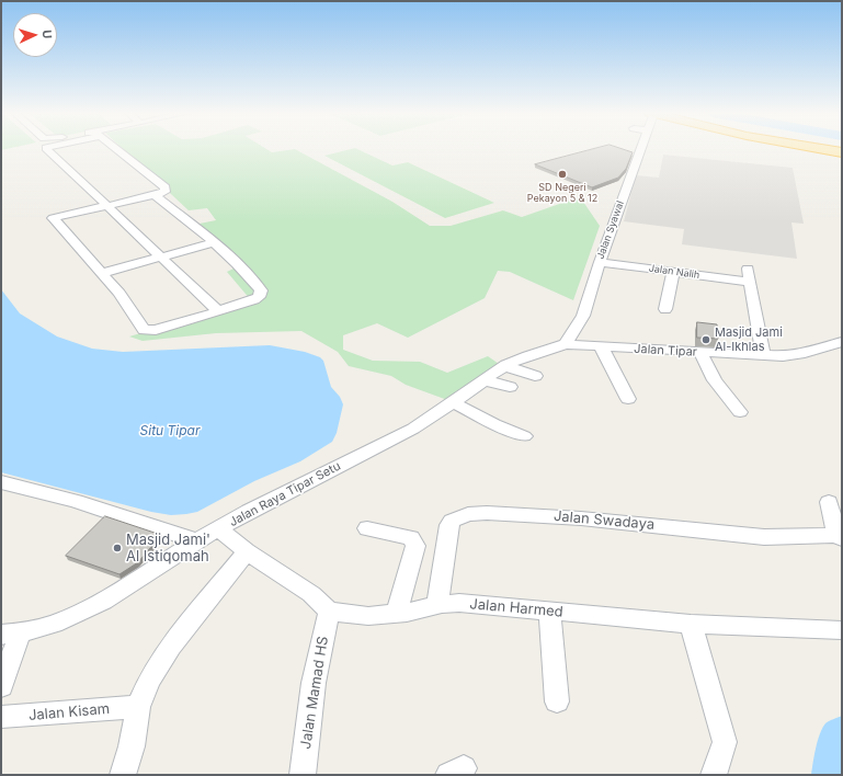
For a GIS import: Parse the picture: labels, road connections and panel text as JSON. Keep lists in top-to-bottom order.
{
  "streets": {
    "street": [
      "Jalan Syawal",
      "Jalan Nalih",
      "Jalan Tipar",
      "Jalan Raya Tipar Setu",
      "Jalan Swadaya",
      "Jalan Harmed",
      "Jalan Mamad HS",
      "Jalan Kisam"
    ]
  },
  "crossings": [
    ["Jalan Syawal", "Jalan Nalih"],
    ["Jalan Syawal", "Jalan Tipar"],
    ["Jalan Syawal", "Jalan Raya Tipar Setu"],
    ["Jalan Nalih", "Jalan Tipar"],
    ["Jalan Tipar", "Jalan Raya Tipar Setu"],
    ["Jalan Swadaya", "Jalan Harmed"],
    ["Jalan Harmed", "Jalan Mamad HS"]
  ],
  "water": ["Situ Tipar"],
  "places": ["SD Negeri Pekayon 5 & 12", "Masjid Jami Al-Ikhlas", "Masjid Jami' Al Istiqomah"],
  "north": "right"
}
